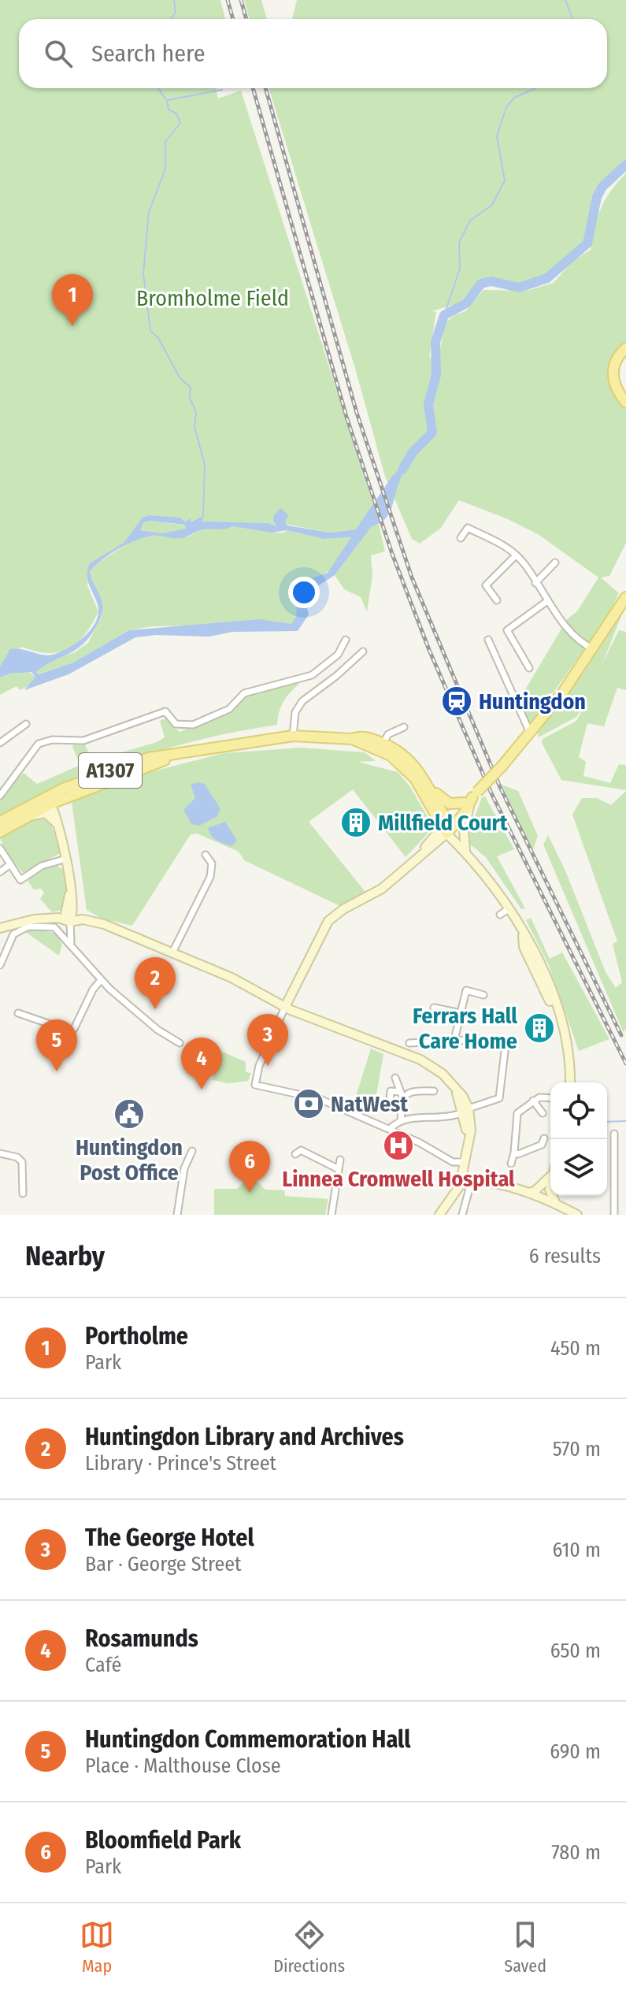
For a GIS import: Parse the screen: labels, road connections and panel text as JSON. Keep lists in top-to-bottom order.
{
  "streets": {
    "main road": ["A1307"]
  },
  "parks": ["Bromholme Field"],
  "places": {
    "station": ["Huntingdon"],
    "building": ["Millfield Court", "Ferrars Hall Care Home"],
    "bank": ["NatWest"],
    "public building": ["Huntingdon Post Office"],
    "hospital": ["Linnea Cromwell Hospital"]
  },
  "page": {
    "search": "Search here",
    "pins": [
      "1",
      "2",
      "3",
      "5",
      "4",
      "6"
    ],
    "heading": ["Nearby", "6 results"],
    "list": [
      {
        "mark": "1",
        "name": "Portholme",
        "note": "Park",
        "value": "450 m"
      },
      {
        "mark": "2",
        "name": "Huntingdon Library and Archives",
        "note": "Library · Prince's Street",
        "value": "570 m"
      },
      {
        "mark": "3",
        "name": "The George Hotel",
        "note": "Bar · George Street",
        "value": "610 m"
      },
      {
        "mark": "4",
        "name": "Rosamunds",
        "note": "Café",
        "value": "650 m"
      },
      {
        "mark": "5",
        "name": "Huntingdon Commemoration Hall",
        "note": "Place · Malthouse Close",
        "value": "690 m"
      },
      {
        "mark": "6",
        "name": "Bloomfield Park",
        "note": "Park",
        "value": "780 m"
      }
    ],
    "nav": ["Map", "Directions", "Saved"]
  }
}
